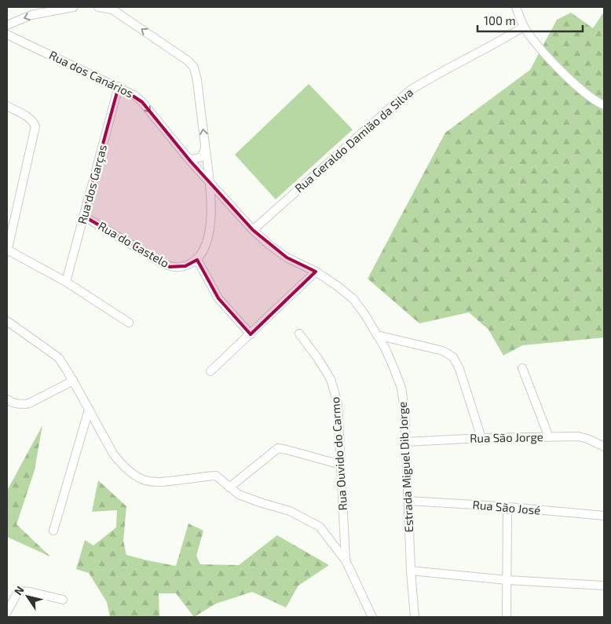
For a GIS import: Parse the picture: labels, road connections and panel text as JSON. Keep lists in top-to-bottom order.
{
  "streets": {
    "street": [
      "Rua dos Canários",
      "Rua Geraldo Damião da Silva",
      "Rua dos Garças",
      "Rua do Castelo",
      "Rua São Jorge",
      "Rua Ouvido do Carmo",
      "Estrada Miguel Dib Jorge",
      "Rua São José"
    ]
  },
  "crossings": [
    ["Rua dos Canários", "Rua dos Garças"],
    ["Rua dos Canários", "Estrada Miguel Dib Jorge"],
    ["Rua Geraldo Damião da Silva", "Estrada Miguel Dib Jorge"],
    ["Rua dos Garças", "Rua do Castelo"],
    ["Rua São Jorge", "Estrada Miguel Dib Jorge"],
    ["Estrada Miguel Dib Jorge", "Rua São José"]
  ],
  "scale_bar": "100 m",
  "north": "top left"
}
